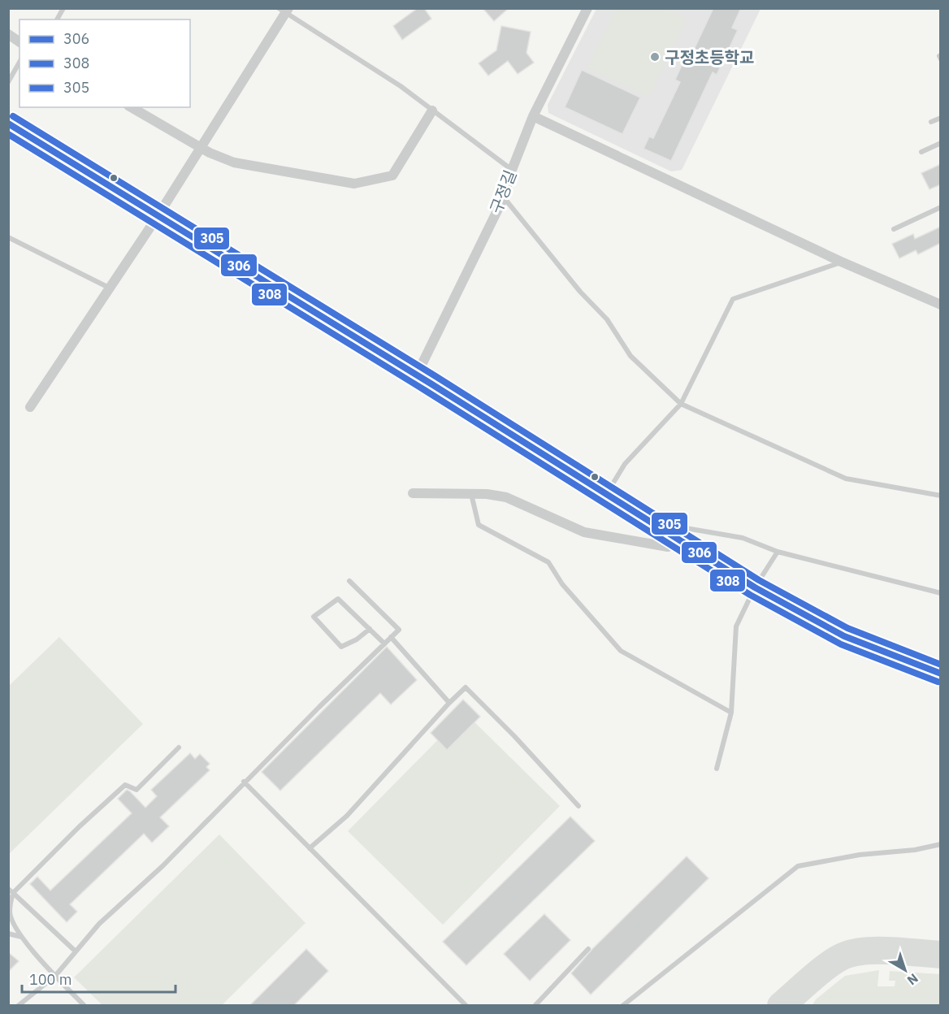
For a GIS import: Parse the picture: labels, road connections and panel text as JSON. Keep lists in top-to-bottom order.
{
  "streets": {
    "street": ["구정길"]
  },
  "places": ["구정초등학교"],
  "lines": ["transit line 305", "transit line 306", "transit line 308"],
  "legend": ["306", "308", "305"],
  "scale_bar": "100 m",
  "north": "bottom right"
}
